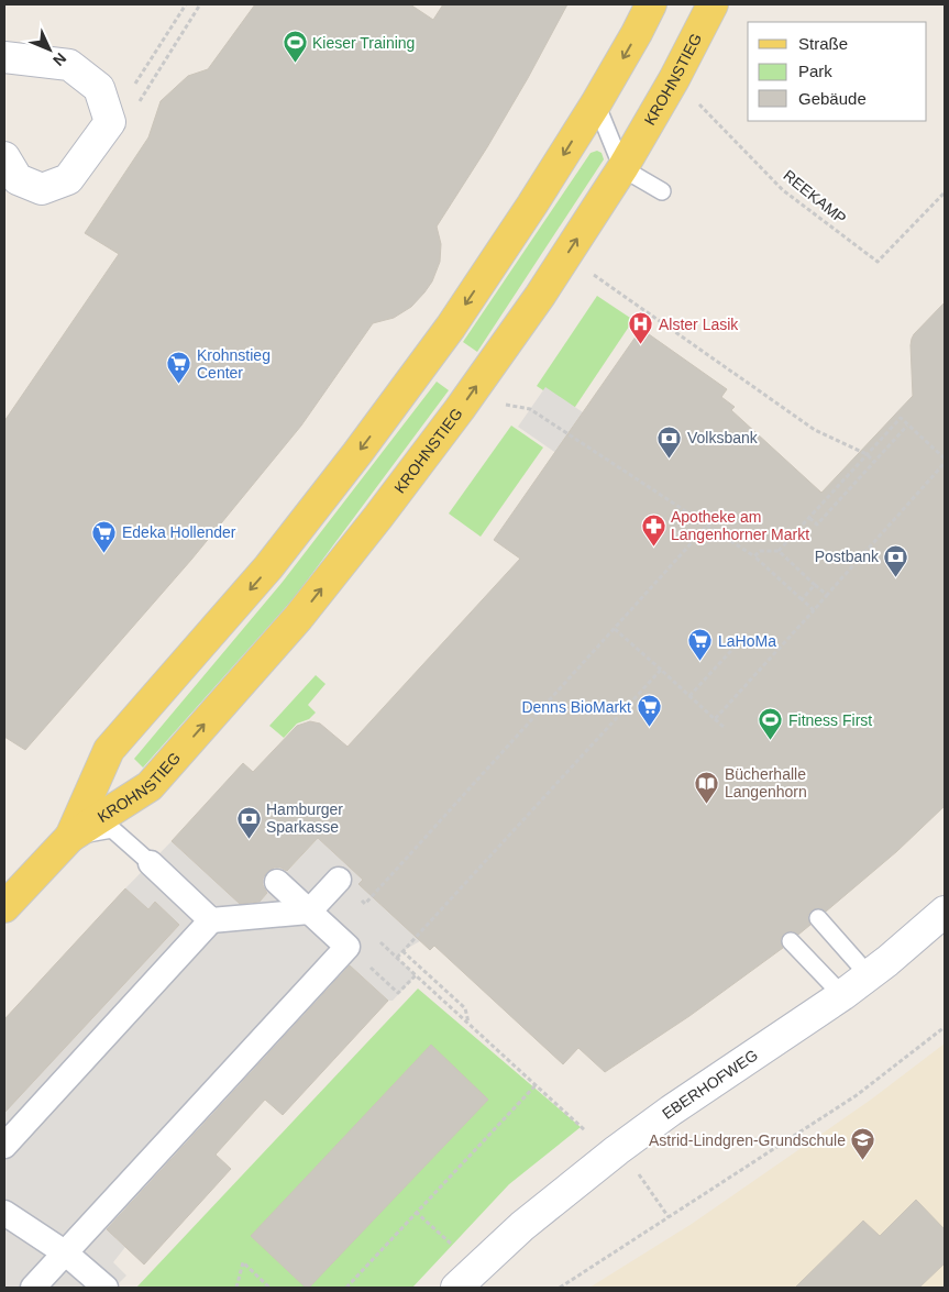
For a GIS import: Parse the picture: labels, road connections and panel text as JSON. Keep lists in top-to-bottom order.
{
  "streets": {
    "main road": ["KROHNSTIEG"],
    "street": ["EBERHOFWEG"],
    "path": ["REEKAMP"]
  },
  "crossings": [
    ["KROHNSTIEG", "REEKAMP"]
  ],
  "places": {
    "sports": ["Kieser Training", "Fitness First"],
    "hospital": ["Alster Lasik"],
    "supermarket": [
      "Krohnstieg Center",
      "Edeka Hollender",
      "LaHoMa",
      "Denns BioMarkt"
    ],
    "bank": ["Volksbank", "Postbank", "Hamburger Sparkasse"],
    "pharmacy": ["Apotheke am Langenhorner Markt"],
    "library": ["Bücherhalle Langenhorn"],
    "school or university": ["Astrid-Lindgren-Grundschule"]
  },
  "legend": ["Straße", "Park", "Gebäude"],
  "north": "bottom right"
}
